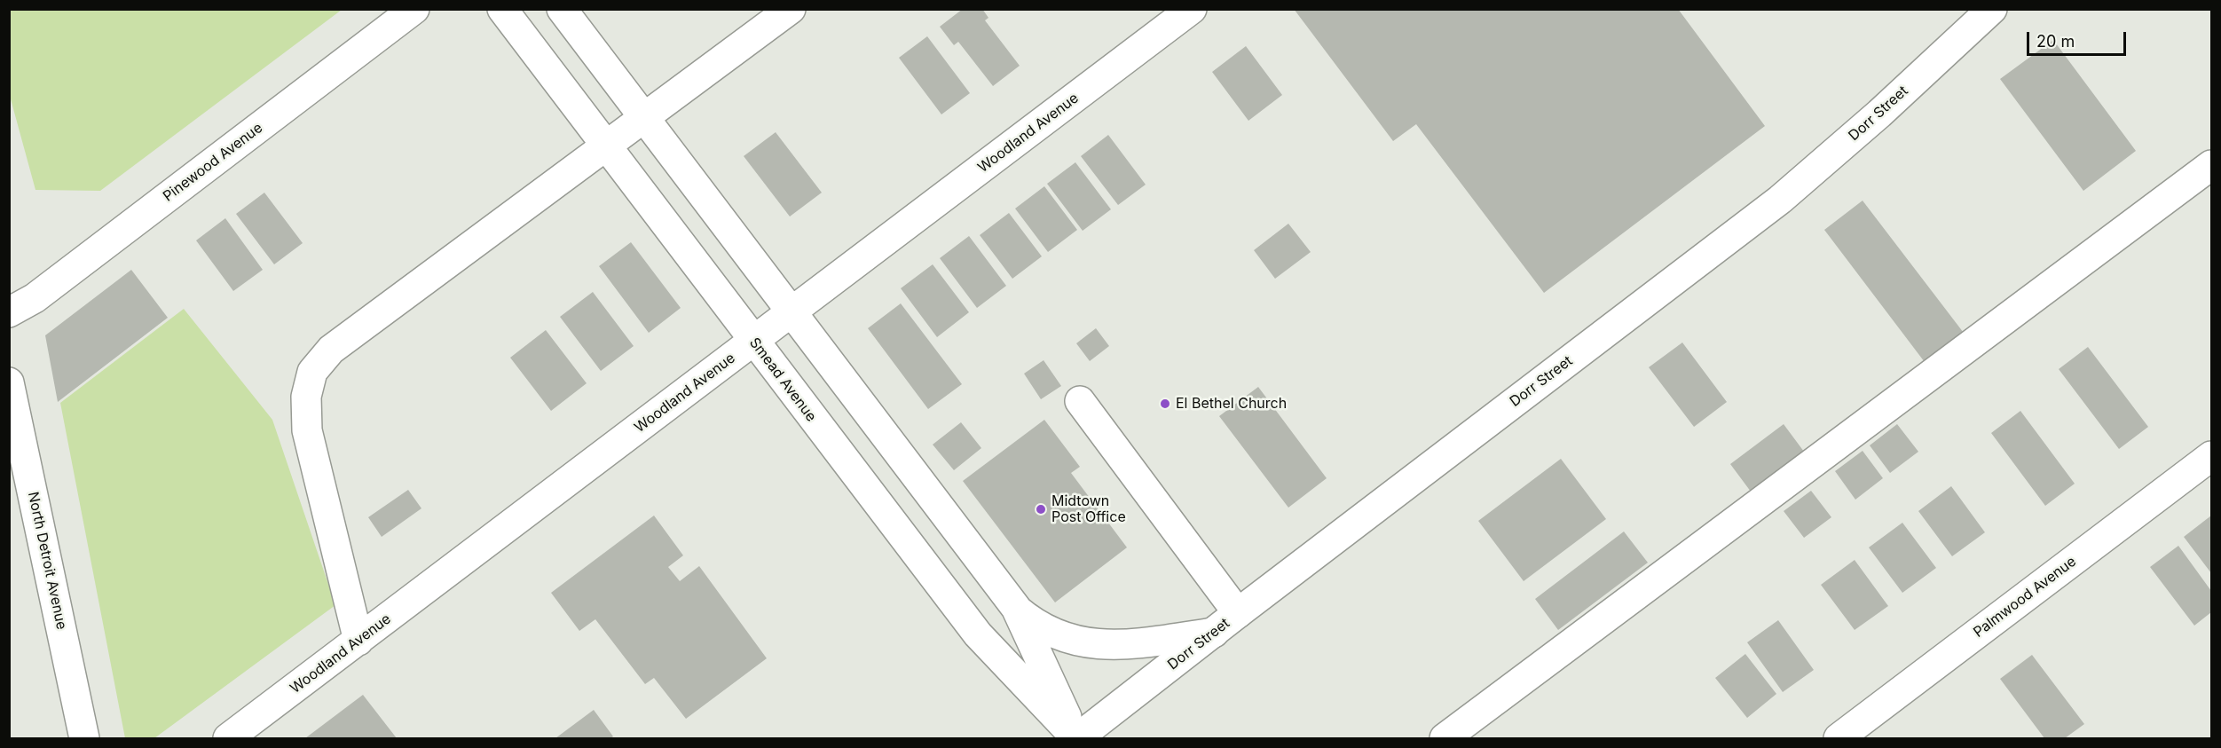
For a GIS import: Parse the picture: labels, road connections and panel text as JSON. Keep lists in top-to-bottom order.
{
  "streets": {
    "street": [
      "Dorr Street",
      "Woodland Avenue",
      "Pinewood Avenue",
      "Smead Avenue",
      "North Detroit Avenue",
      "Palmwood Avenue"
    ]
  },
  "crossings": [
    ["Dorr Street", "Smead Avenue"],
    ["Woodland Avenue", "Smead Avenue"]
  ],
  "places": ["El Bethel Church", "Midtown Post Office"],
  "scale_bar": "20 m"
}
